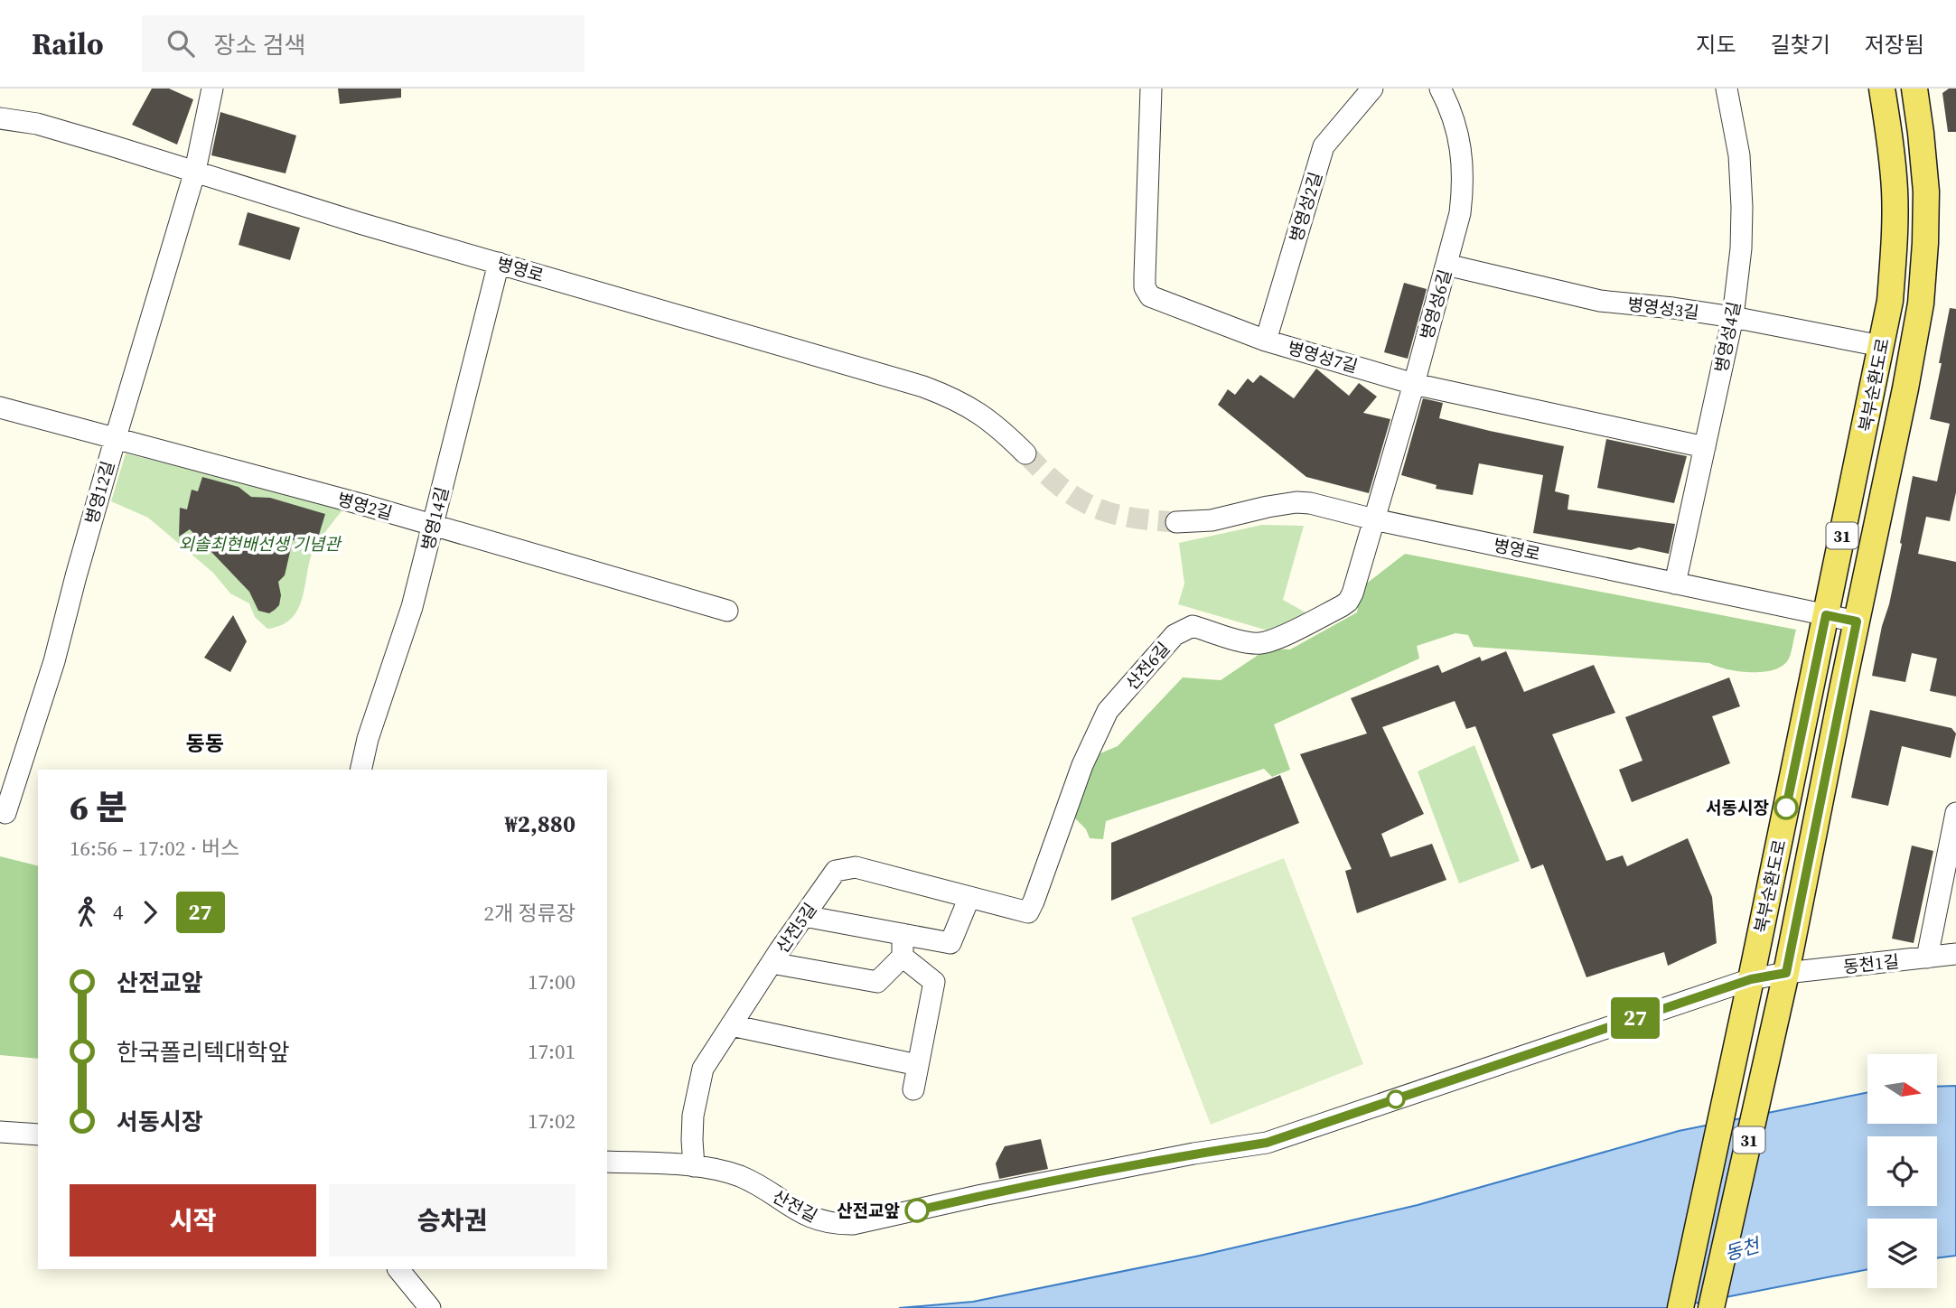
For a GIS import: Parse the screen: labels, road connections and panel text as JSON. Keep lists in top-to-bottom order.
{
  "streets": {
    "main road": ["북부순환도로", "31"],
    "street": [
      "병영성2길",
      "병영로",
      "병영성6길",
      "병영성3길",
      "병영성4길",
      "병영성7길",
      "병영12길",
      "병영2길",
      "병영14길",
      "산전6길",
      "산전5길",
      "동천1길",
      "산전길"
    ]
  },
  "crossings": [
    ["병영성2길", "병영성7길"],
    ["병영로", "병영성6길"],
    ["병영로", "병영성4길"],
    ["병영로", "북부순환도로"],
    ["병영로", "병영12길"],
    ["병영로", "병영14길"],
    ["병영로", "산전6길"],
    ["병영성6길", "병영성3길"],
    ["병영성6길", "병영성7길"],
    ["병영성6길", "산전6길"],
    ["병영성3길", "병영성4길"],
    ["병영성3길", "북부순환도로"],
    ["병영성4길", "병영성7길"],
    ["북부순환도로", "동천1길"],
    ["북부순환도로", "산전길"],
    ["병영12길", "병영2길"],
    ["병영2길", "병영14길"],
    ["산전6길", "산전5길"],
    ["산전5길", "산전길"],
    ["동천1길", "산전길"]
  ],
  "districts": ["동동"],
  "water": ["동천"],
  "parks": ["외솔최현배선생 기념관"],
  "places": ["서동시장", "산전교앞"],
  "lines": ["bus line 27"],
  "north": "right",
  "page": {
    "header": "Railo",
    "search": "장소 검색",
    "nav": ["지도", "길찾기", "저장됨"],
    "on_map": "27",
    "heading": ["6 분", "16:56 – 17:02 · 버스", "₩2,880"],
    "legs": ["4", "27", "2개 정류장"],
    "list": [
      {
        "name": "산전교앞",
        "value": "17:00"
      },
      {
        "name": "한국폴리텍대학앞",
        "value": "17:01"
      },
      {
        "name": "서동시장",
        "value": "17:02"
      }
    ],
    "buttons": ["시작", "승차권"]
  }
}
